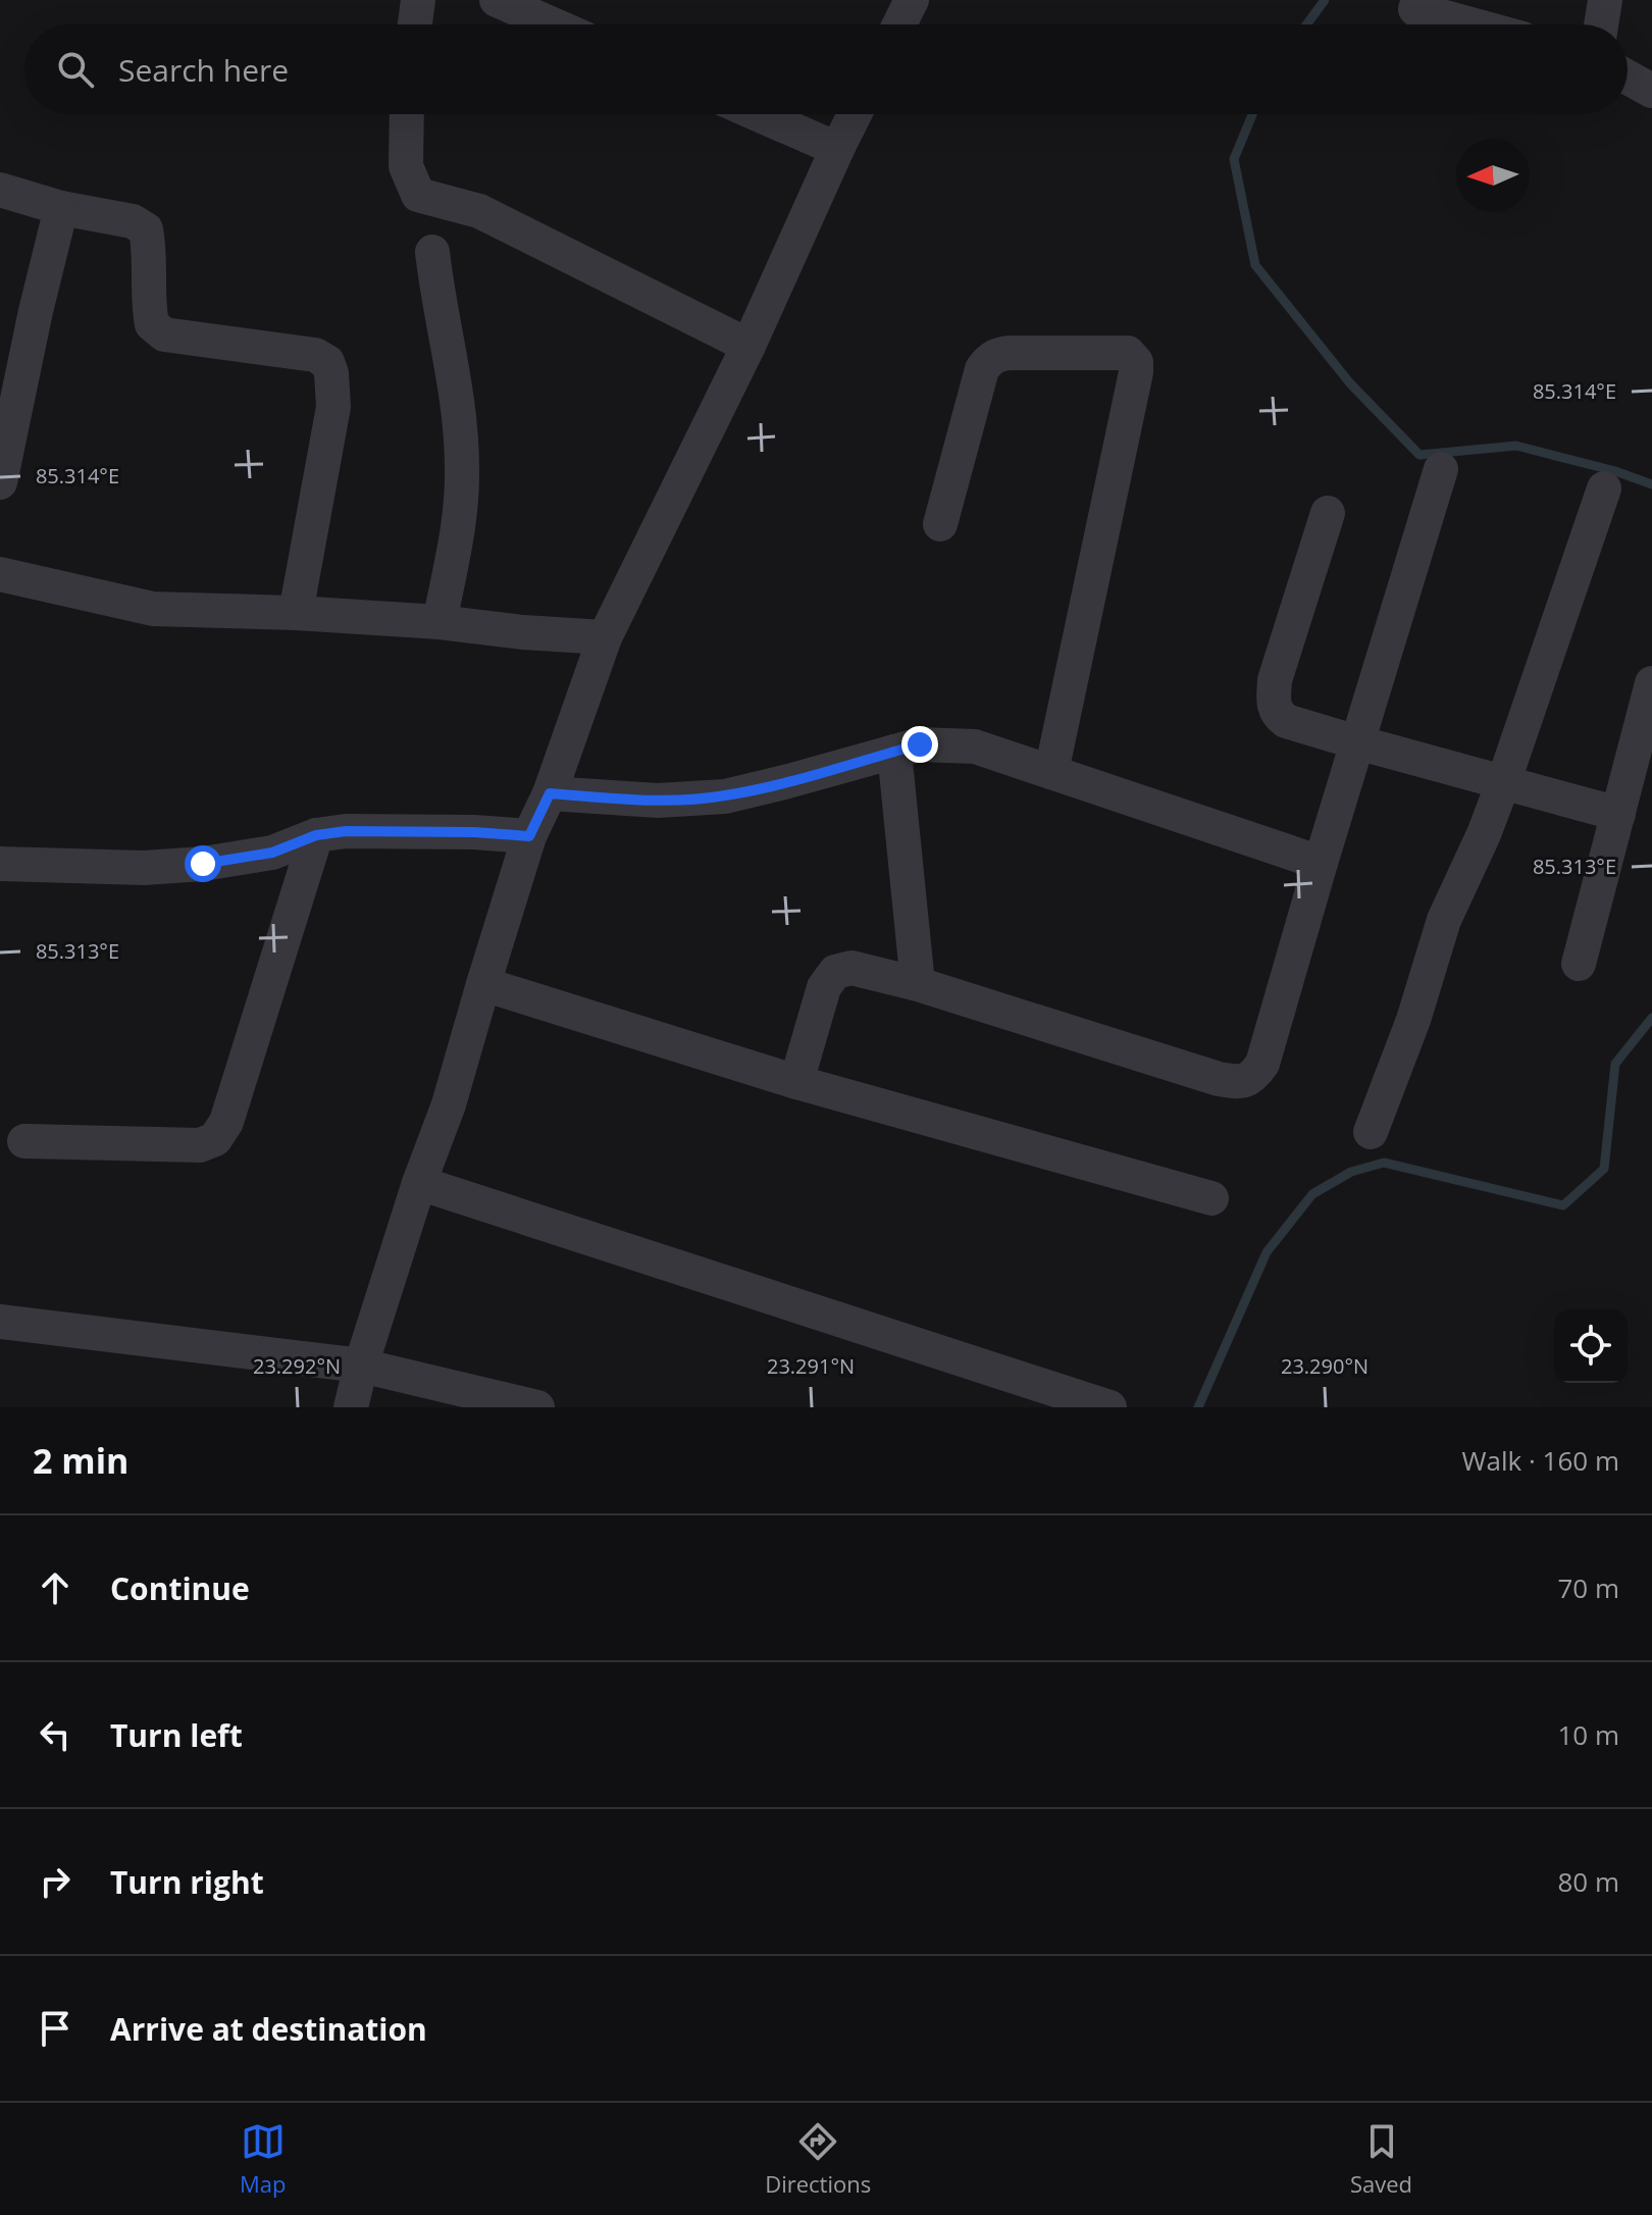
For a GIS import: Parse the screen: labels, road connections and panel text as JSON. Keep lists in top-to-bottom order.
{
  "north": "left",
  "page": {
    "search": "Search here",
    "heading": ["2 min", "Walk · 160 m"],
    "list": [
      ["Continue", "70 m"],
      ["Turn left", "10 m"],
      ["Turn right", "80 m"],
      "Arrive at destination"
    ],
    "nav": ["Map", "Directions", "Saved"]
  },
  "coordinates": [
    "85.314°E",
    "85.313°E",
    "23.292°N",
    "23.291°N",
    "23.290°N"
  ]
}
